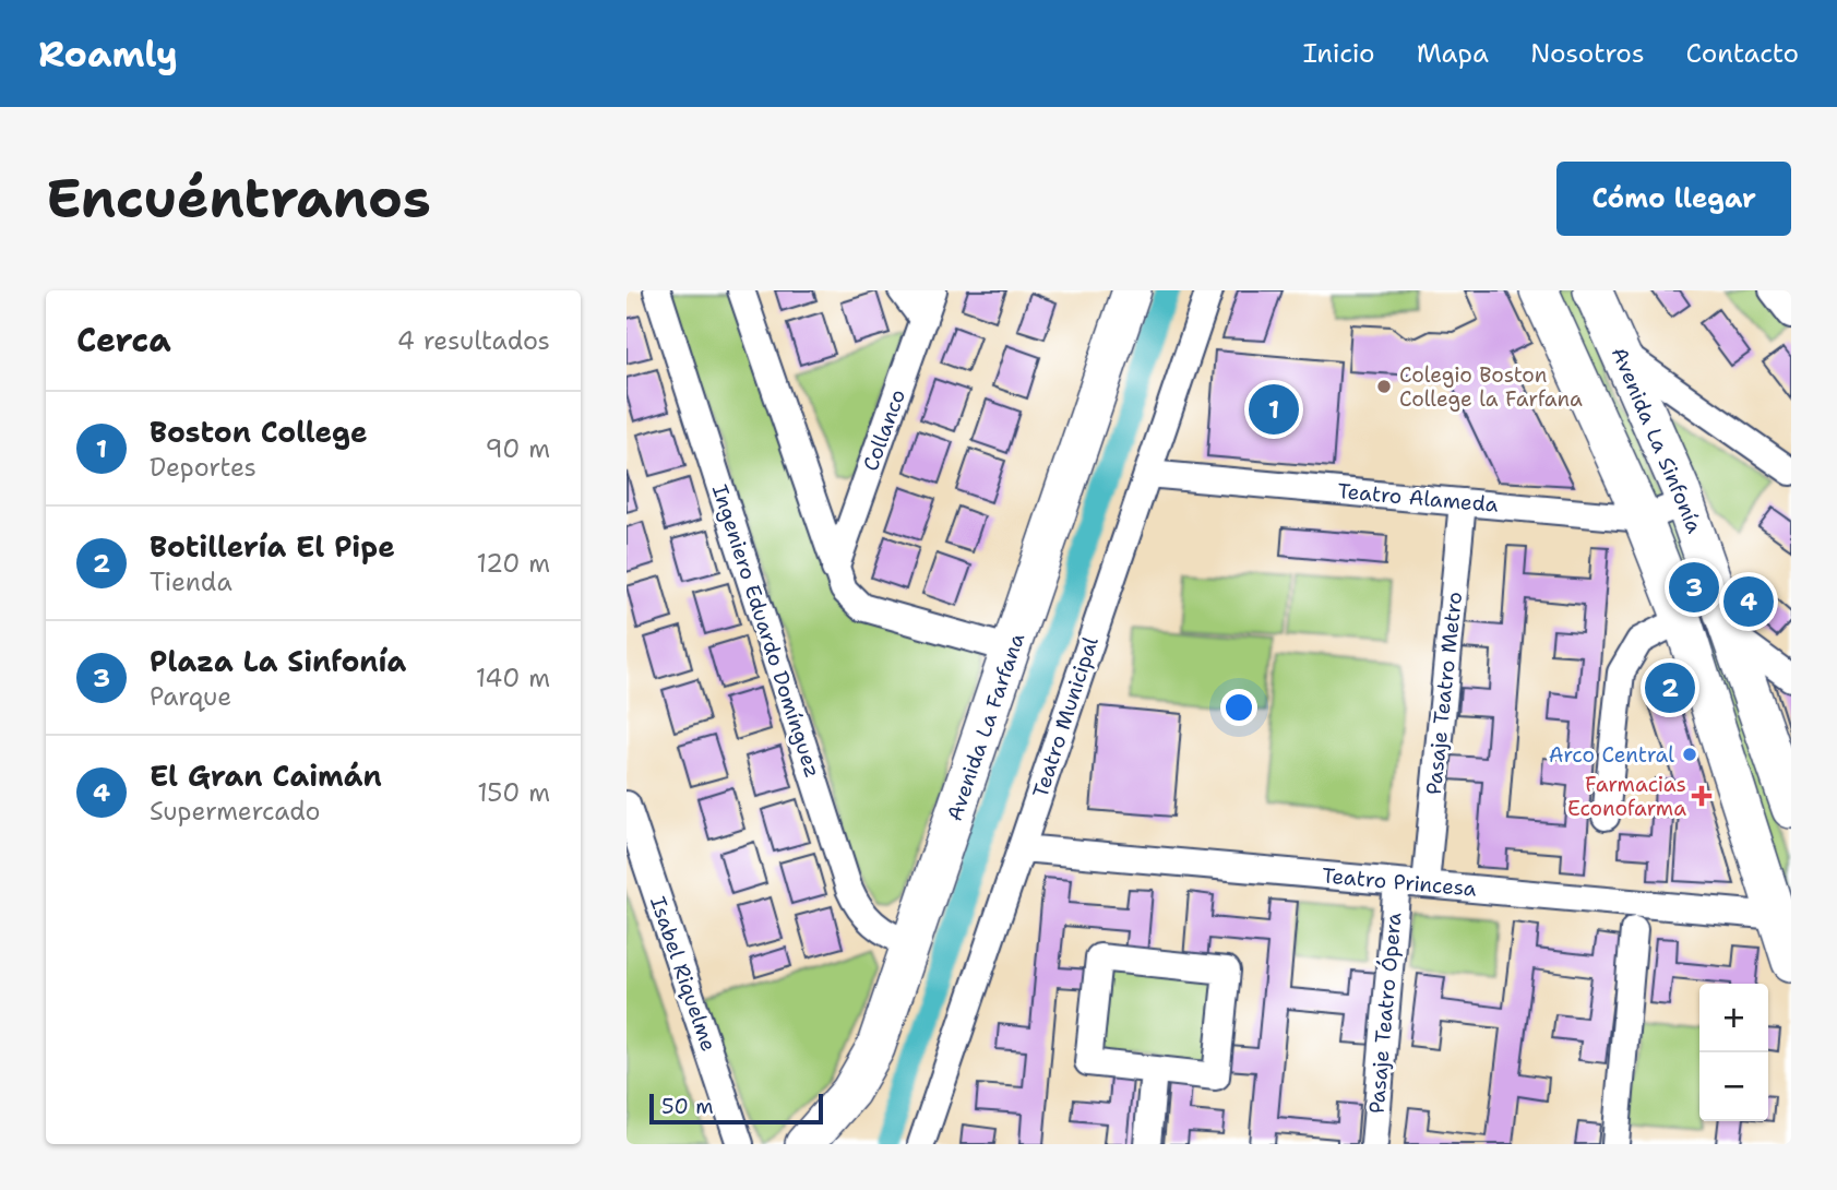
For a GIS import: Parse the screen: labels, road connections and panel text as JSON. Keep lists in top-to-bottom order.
{
  "streets": {
    "street": [
      "Collanco",
      "Avenida La Sinfonía",
      "Teatro Alameda",
      "Ingeniero Eduardo Domínguez",
      "Pasaje Teatro Metro",
      "Teatro Municipal",
      "Avenida La Farfana",
      "Teatro Princesa",
      "Isabel Riquelme",
      "Pasaje Teatro Ópera"
    ]
  },
  "crossings": [
    ["Avenida La Sinfonía", "Teatro Alameda"],
    ["Teatro Alameda", "Pasaje Teatro Metro"],
    ["Teatro Alameda", "Teatro Municipal"],
    ["Ingeniero Eduardo Domínguez", "Avenida La Farfana"],
    ["Pasaje Teatro Metro", "Teatro Princesa"],
    ["Teatro Municipal", "Teatro Princesa"],
    ["Teatro Princesa", "Pasaje Teatro Ópera"]
  ],
  "places": {
    "other": ["Colegio Boston College la Farfana", "Arco Central"],
    "health": ["Farmacias Econofarma"]
  },
  "scale_bar": "50 m",
  "page": {
    "header": "Roamly",
    "nav": [
      "Inicio",
      "Mapa",
      "Nosotros",
      "Contacto"
    ],
    "buttons": "Cómo llegar",
    "title": "Encuéntranos",
    "heading": ["Cerca", "4 resultados"],
    "pins": [
      "1",
      "3",
      "4",
      "2"
    ],
    "list": [
      {
        "mark": "1",
        "name": "Boston College",
        "note": "Deportes",
        "value": "90 m"
      },
      {
        "mark": "2",
        "name": "Botillería El Pipe",
        "note": "Tienda",
        "value": "120 m"
      },
      {
        "mark": "3",
        "name": "Plaza La Sinfonía",
        "note": "Parque",
        "value": "140 m"
      },
      {
        "mark": "4",
        "name": "El Gran Caimán",
        "note": "Supermercado",
        "value": "150 m"
      }
    ],
    "map_buttons": ["+", "−"],
    "scale": "50 m"
  }
}
